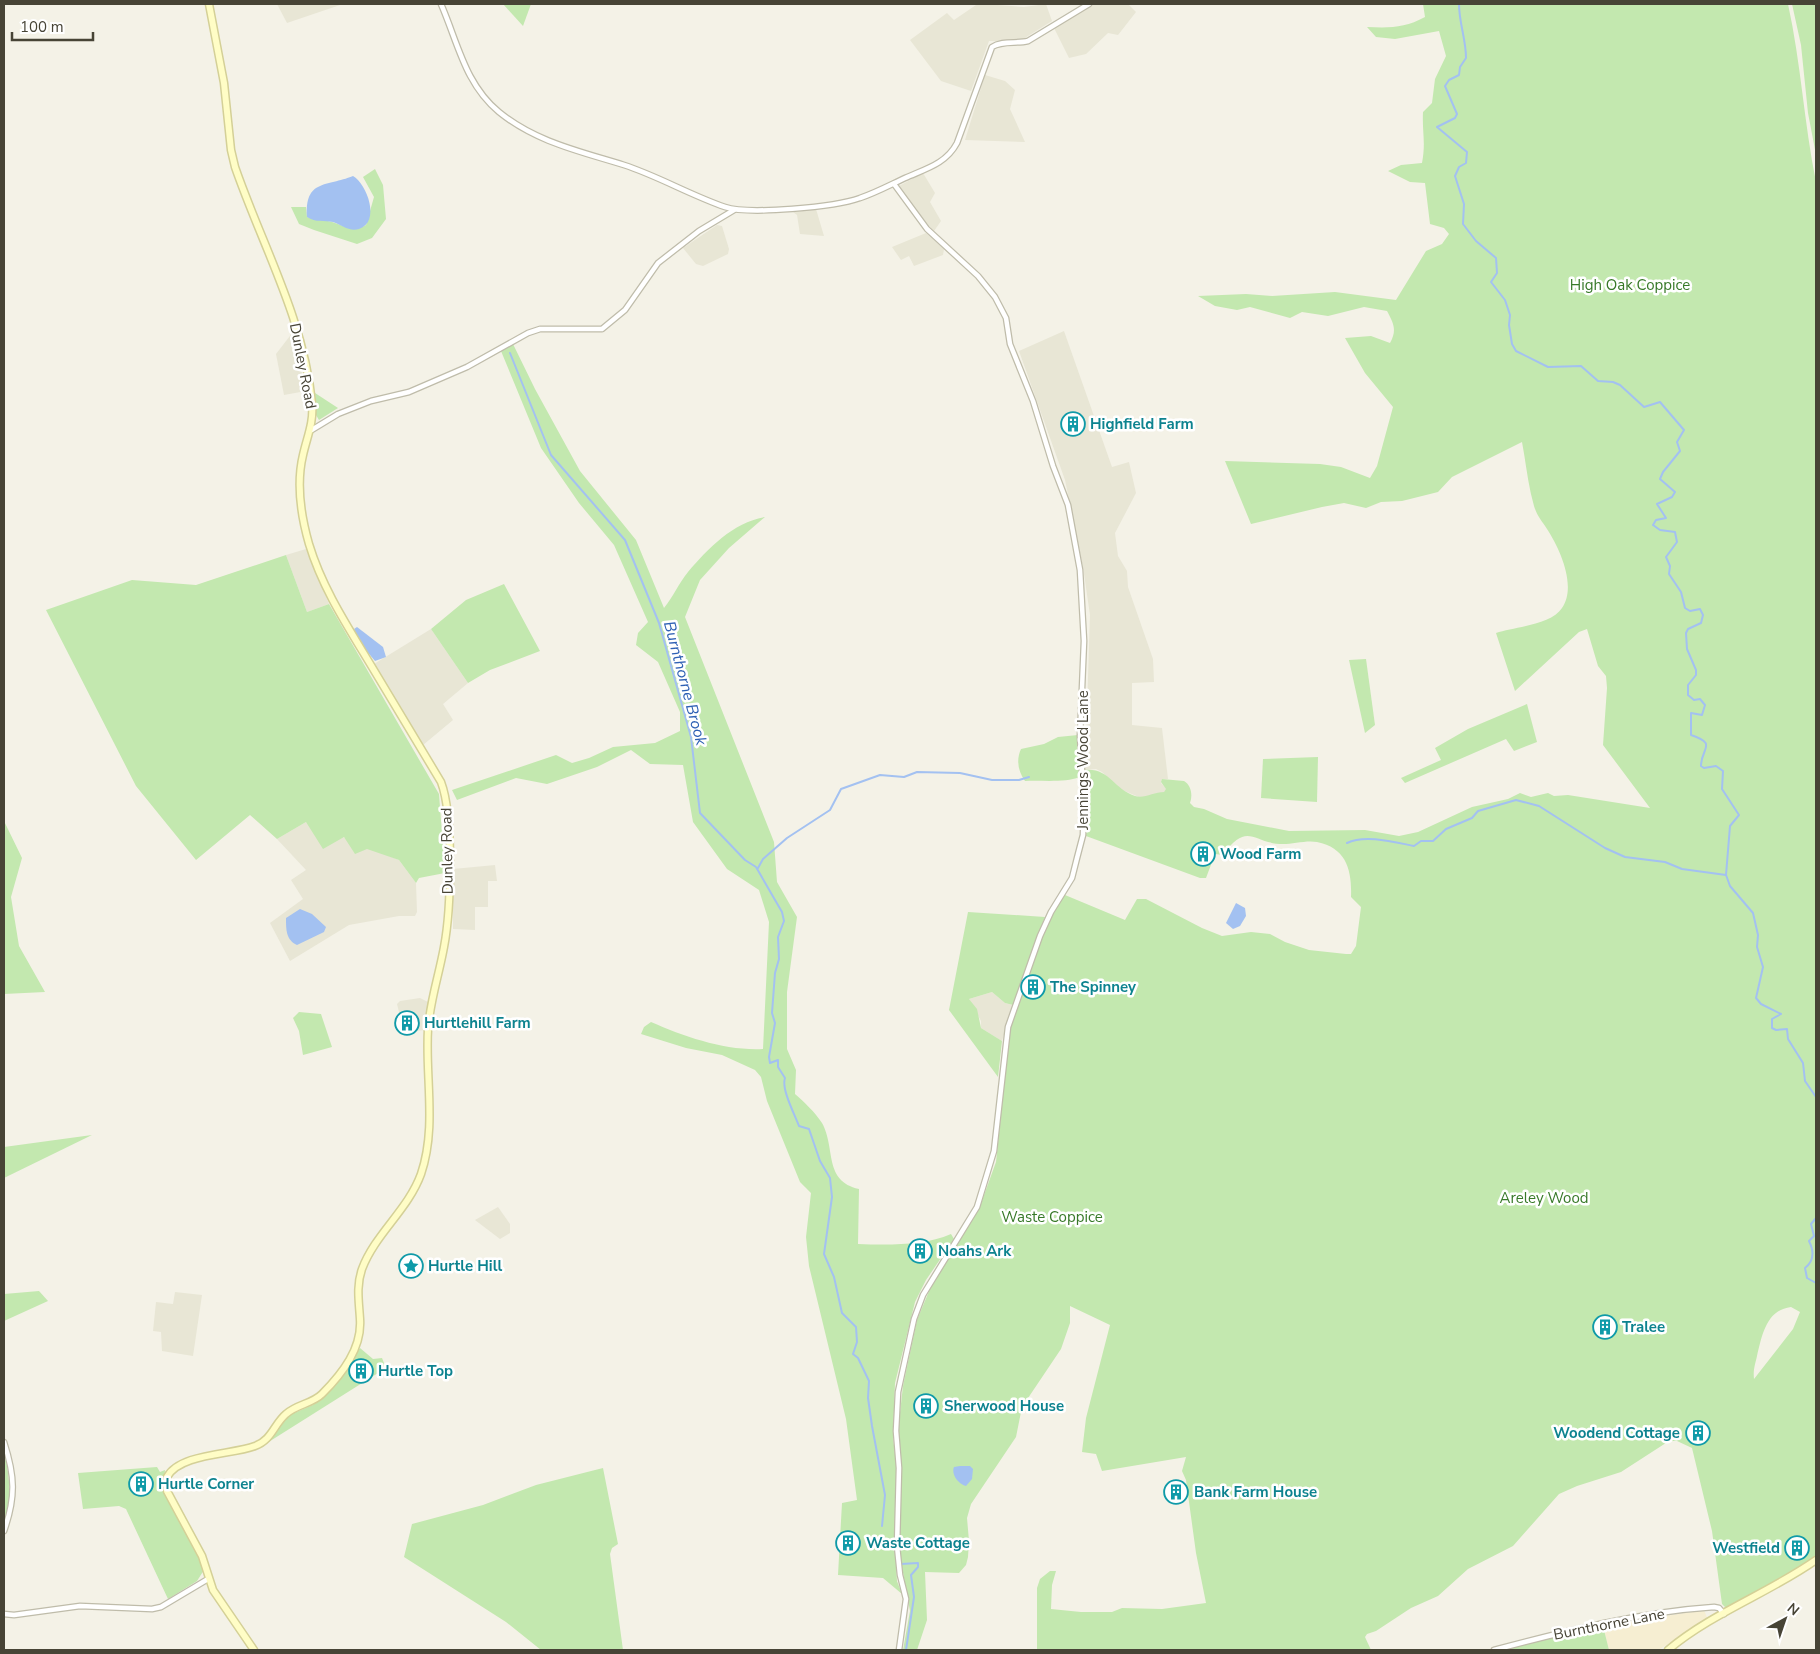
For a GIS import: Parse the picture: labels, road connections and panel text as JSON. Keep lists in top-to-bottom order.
{
  "streets": {
    "street": ["Dunley Road", "Jennings Wood Lane", "Burnthorne Lane"]
  },
  "water": ["Burnthorne Brook"],
  "parks": ["High Oak Coppice", "Areley Wood", "Waste Coppice"],
  "places": {
    "building": [
      "Highfield Farm",
      "Wood Farm",
      "The Spinney",
      "Hurtlehill Farm",
      "Noahs Ark",
      "Tralee",
      "Hurtle Top",
      "Sherwood House",
      "Woodend Cottage",
      "Hurtle Corner",
      "Bank Farm House",
      "Waste Cottage",
      "Westfield"
    ],
    "place": ["Hurtle Hill"]
  },
  "scale_bar": "100 m",
  "north": "top right"
}
